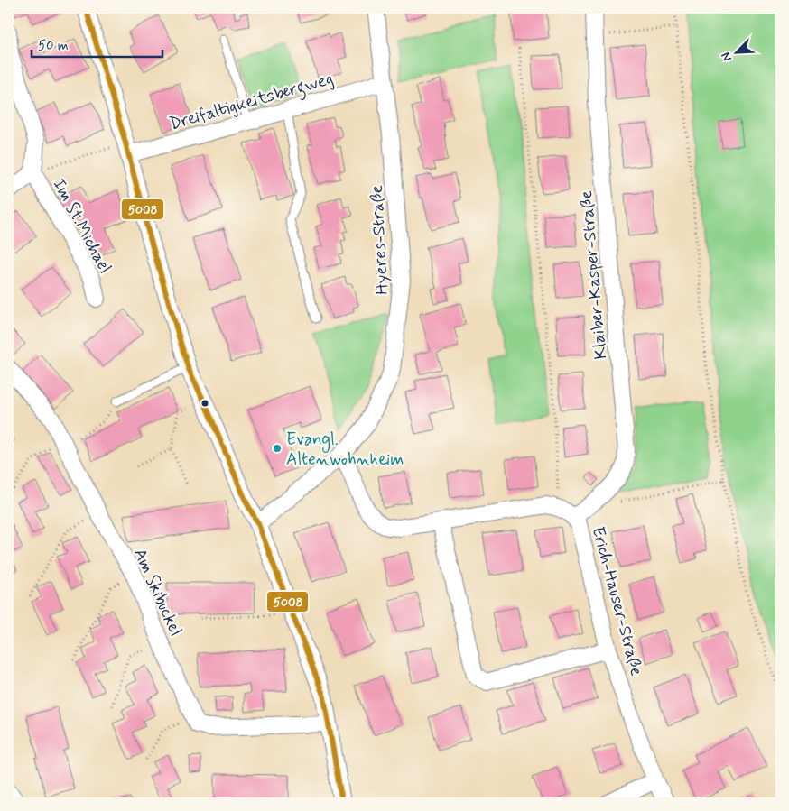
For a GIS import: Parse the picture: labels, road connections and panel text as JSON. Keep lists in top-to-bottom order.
{
  "streets": {
    "street": [
      "Dreifaltigkeitsbergweg",
      "Im St.Michael",
      "Hyeres-Straße",
      "Klaiber-Kasper-Straße",
      "Am Skibuckel",
      "Erich-Hauser-Straße"
    ]
  },
  "crossings": [
    ["Dreifaltigkeitsbergweg", "Hyeres-Straße"],
    ["Klaiber-Kasper-Straße", "Erich-Hauser-Straße"]
  ],
  "places": ["Evangl. Altenwohnheim"],
  "lines": ["transit line 5008"],
  "scale_bar": "50 m",
  "north": "bottom left"
}
